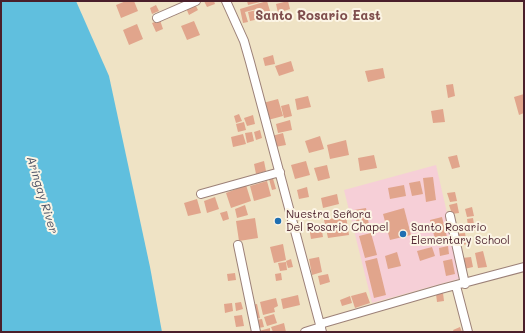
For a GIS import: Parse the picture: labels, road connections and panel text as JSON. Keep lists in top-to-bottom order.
{
  "districts": ["Santo Rosario East"],
  "water": ["Aringay River"],
  "places": ["Nuestra Señora Del Rosario Chapel", "Santo Rosario Elementary School"]
}
